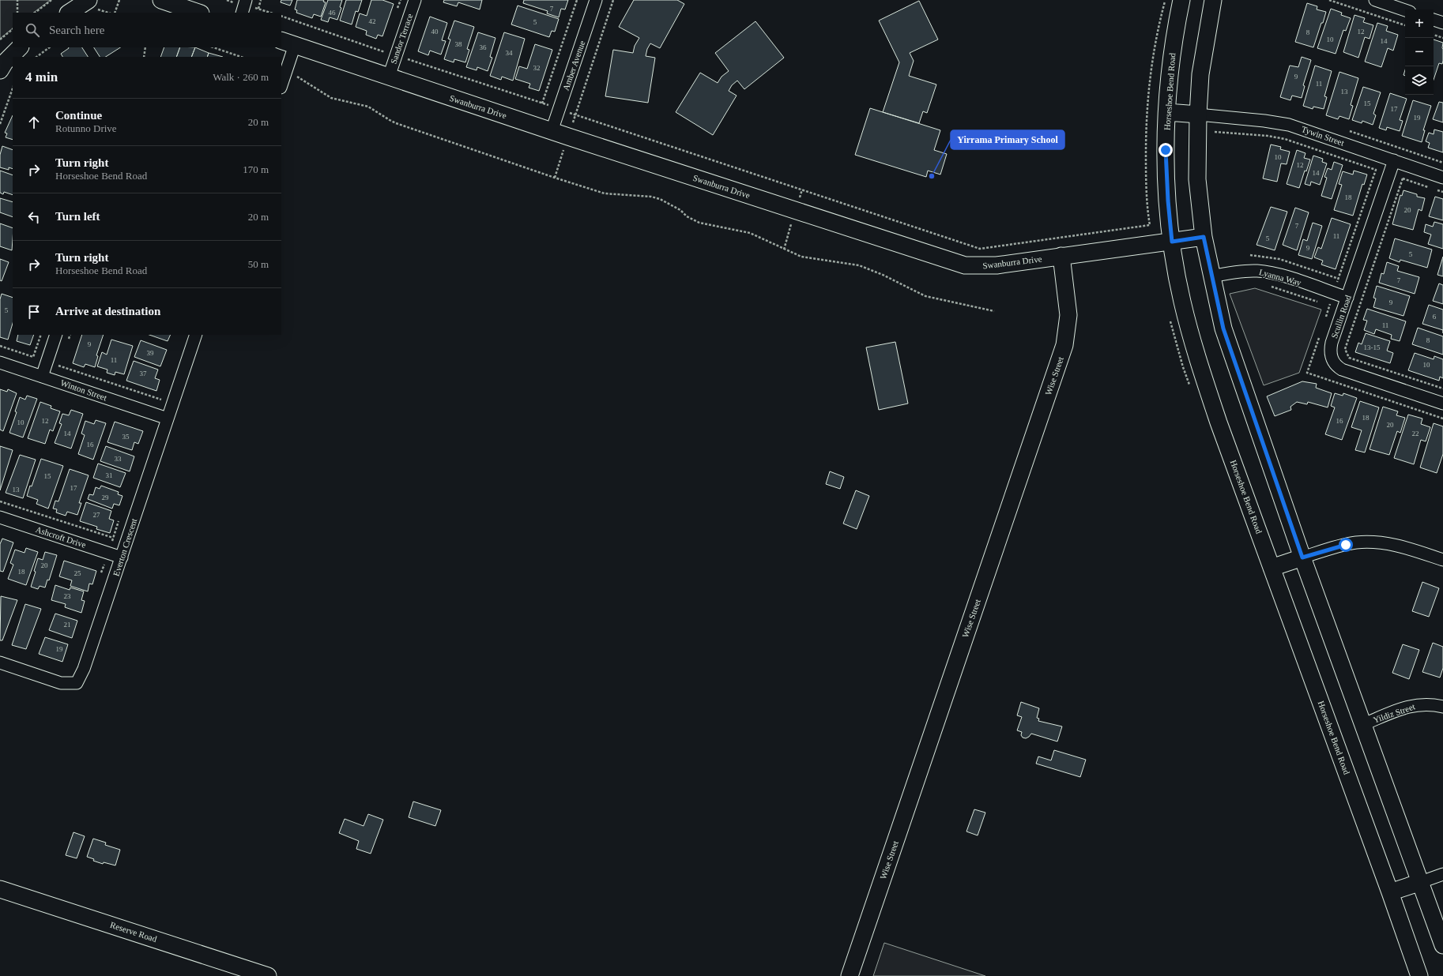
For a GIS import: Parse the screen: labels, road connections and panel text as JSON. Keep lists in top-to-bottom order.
{
  "streets": {
    "street": [
      "Sandor Terrace",
      "Amber Avenue",
      "Horseshoe Bend Road",
      "Swanburra Drive",
      "Tywin Street",
      "Lyanna Way",
      "Scullin Road",
      "Wise Street",
      "Winton Street",
      "Ashcroft Drive",
      "Everton Crescent",
      "Yildiz Street",
      "Reserve Road"
    ]
  },
  "crossings": [
    ["Sandor Terrace", "Swanburra Drive"],
    ["Amber Avenue", "Swanburra Drive"],
    ["Horseshoe Bend Road", "Swanburra Drive"],
    ["Swanburra Drive", "Wise Street"],
    ["Tywin Street", "Scullin Road"],
    ["Lyanna Way", "Scullin Road"],
    ["Winton Street", "Everton Crescent"],
    ["Ashcroft Drive", "Everton Crescent"]
  ],
  "places": ["Yirrama Primary School"],
  "house_numbers": [
    "7",
    "46",
    "42",
    "5",
    "40",
    "12",
    "8",
    "10",
    "14",
    "38",
    "36",
    "34",
    "32",
    "9",
    "11",
    "13",
    "15",
    "17",
    "19",
    "10",
    "12",
    "14",
    "18",
    "20",
    "7",
    "11",
    "5",
    "9",
    "5",
    "7",
    "9",
    "5",
    "6",
    "11",
    "8",
    "9",
    "13-15",
    "39",
    "11",
    "10",
    "37",
    "18",
    "12",
    "16",
    "10",
    "20",
    "14",
    "22",
    "35",
    "16",
    "33",
    "31",
    "15",
    "17",
    "13",
    "29",
    "27",
    "20",
    "18",
    "25",
    "23",
    "21",
    "19"
  ],
  "page": {
    "map_buttons": ["+", "−"],
    "search": "Search here",
    "heading": ["4 min", "Walk · 260 m"],
    "list": [
      ["Continue", "Rotunno Drive", "20 m"],
      ["Turn right", "Horseshoe Bend Road", "170 m"],
      ["Turn left", "20 m"],
      ["Turn right", "Horseshoe Bend Road", "50 m"],
      "Arrive at destination"
    ]
  }
}
